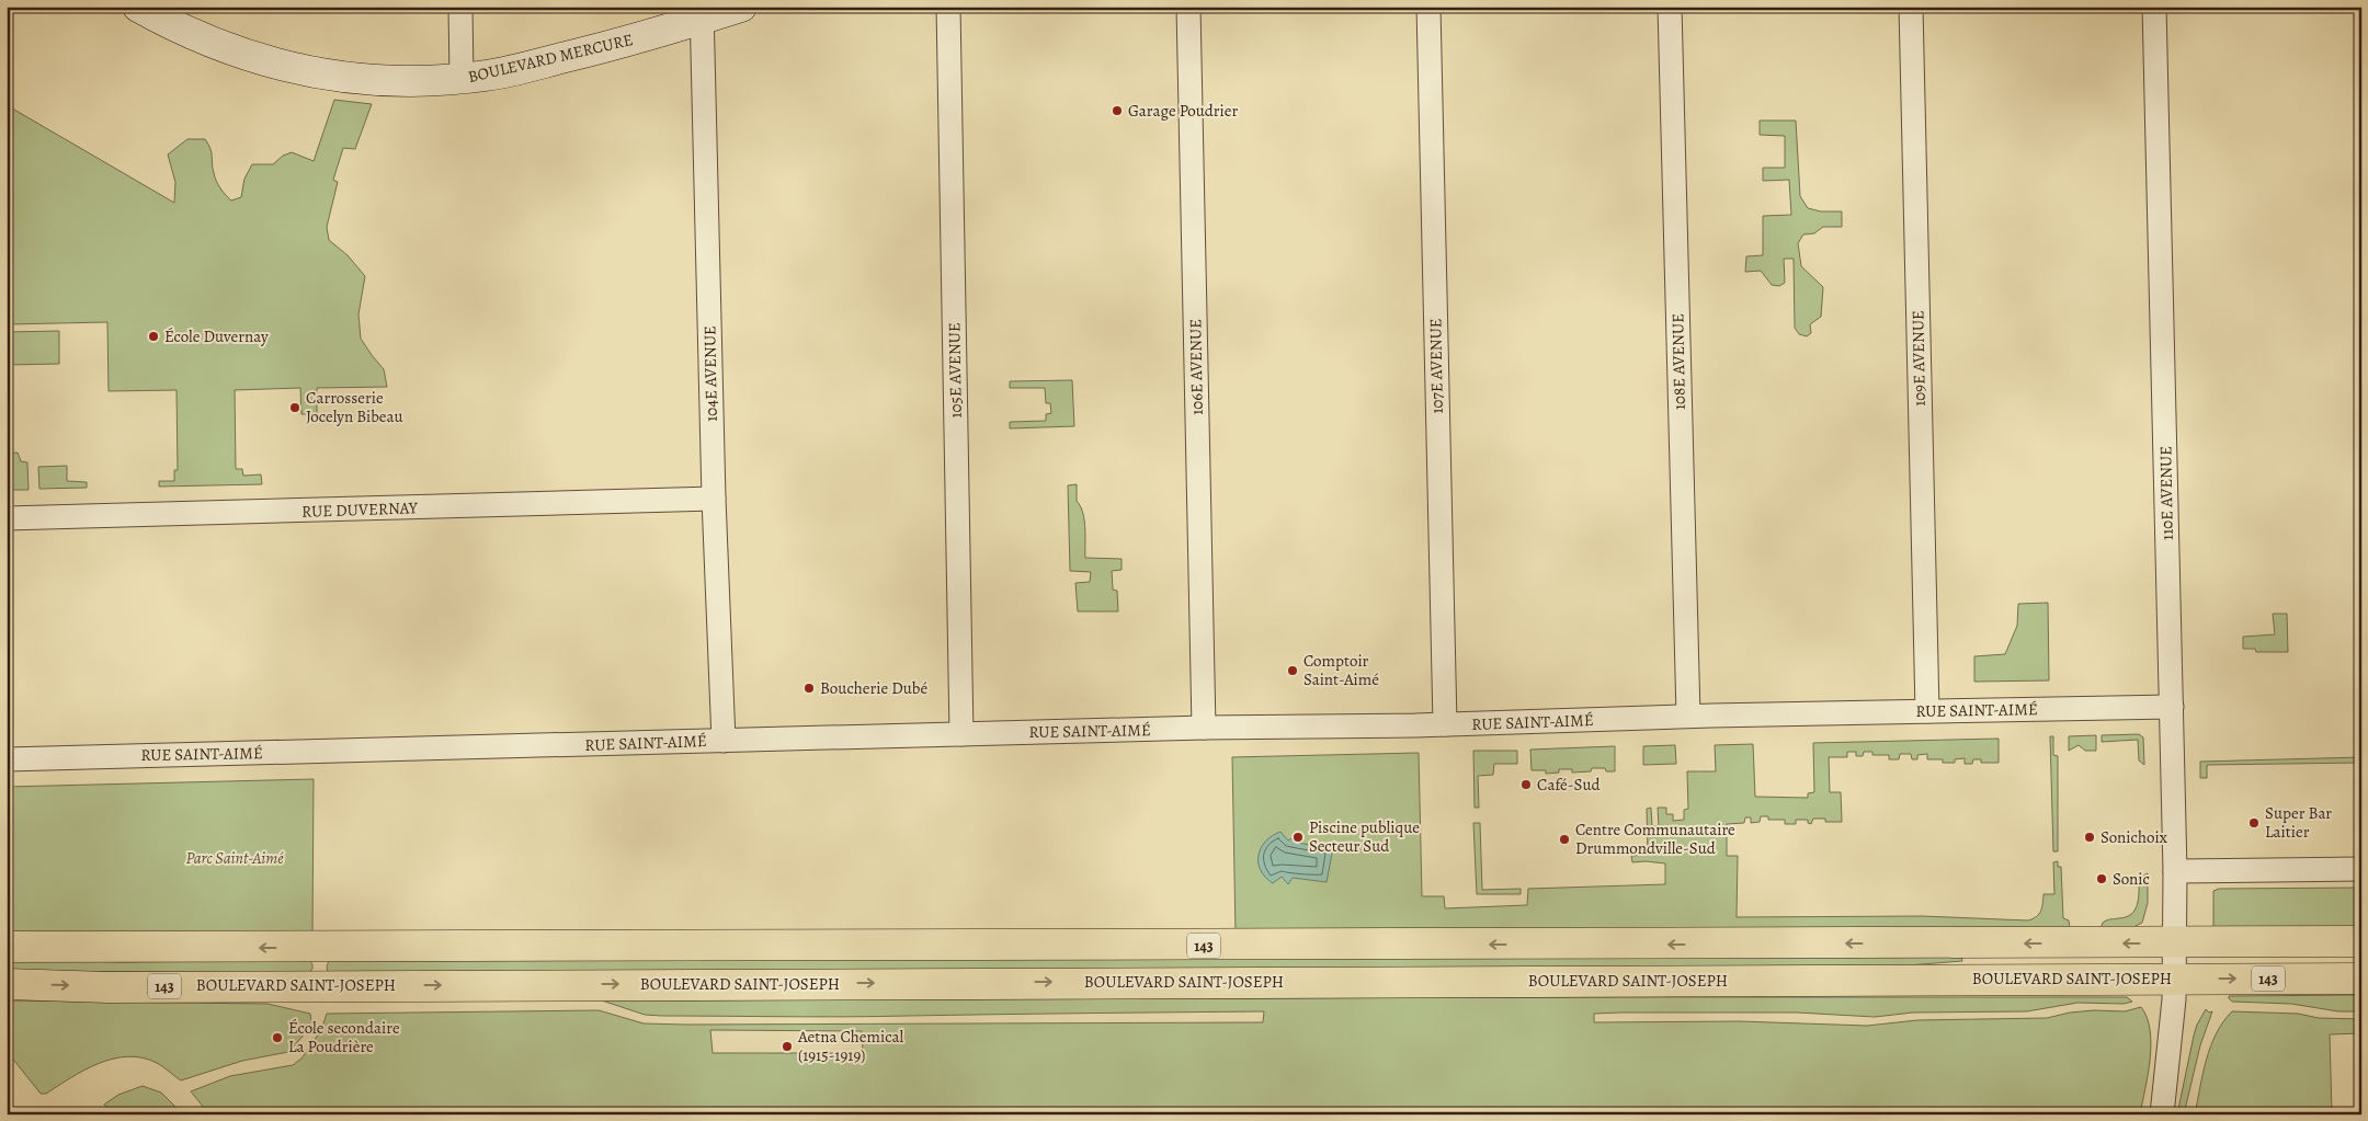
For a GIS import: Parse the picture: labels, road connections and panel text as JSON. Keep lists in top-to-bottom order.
{
  "streets": {
    "main road": ["143", "BOULEVARD SAINT-JOSEPH"],
    "street": [
      "BOULEVARD MERCURE",
      "109E AVENUE",
      "108E AVENUE",
      "107E AVENUE",
      "106E AVENUE",
      "105E AVENUE",
      "104E AVENUE",
      "110E AVENUE",
      "RUE DUVERNAY",
      "RUE SAINT-AIMÉ"
    ]
  },
  "crossings": [
    ["BOULEVARD MERCURE", "104E AVENUE"],
    ["109E AVENUE", "RUE SAINT-AIMÉ"],
    ["108E AVENUE", "RUE SAINT-AIMÉ"],
    ["107E AVENUE", "RUE SAINT-AIMÉ"],
    ["106E AVENUE", "RUE SAINT-AIMÉ"],
    ["105E AVENUE", "RUE SAINT-AIMÉ"],
    ["104E AVENUE", "RUE DUVERNAY"],
    ["104E AVENUE", "RUE SAINT-AIMÉ"],
    ["110E AVENUE", "RUE SAINT-AIMÉ"],
    ["110E AVENUE", "143"],
    ["110E AVENUE", "BOULEVARD SAINT-JOSEPH"]
  ],
  "parks": ["Parc Saint-Aimé"],
  "places": [
    "Garage Poudrier",
    "École Duvernay",
    "Carrosserie Jocelyn Bibeau",
    "Comptoir Saint-Aimé",
    "Boucherie Dubé",
    "Café-Sud",
    "Super Bar Laitier",
    "Piscine publique Secteur Sud",
    "Sonichoix",
    "Centre Communautaire Drummondville-Sud",
    "Sonic",
    "École secondaire La Poudrière",
    "Aetna Chemical (1915-1919)"
  ]
}
